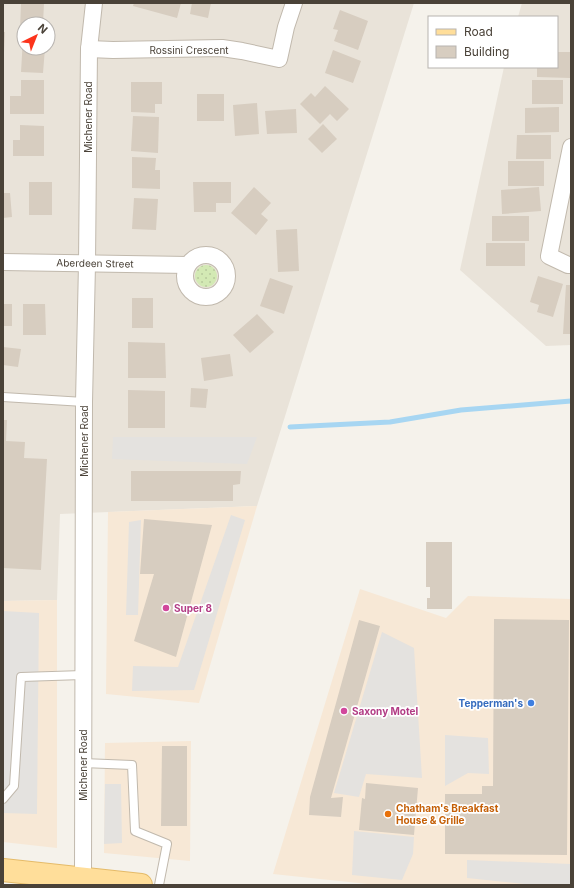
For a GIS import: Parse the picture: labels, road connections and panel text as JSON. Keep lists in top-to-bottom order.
{
  "streets": {
    "street": ["Rossini Crescent", "Michener Road", "Aberdeen Street"]
  },
  "crossings": [
    ["Rossini Crescent", "Michener Road"],
    ["Michener Road", "Aberdeen Street"]
  ],
  "places": [
    "Super 8",
    "Tepperman's",
    "Saxony Motel",
    "Chatham's Breakfast House & Grille"
  ],
  "legend": ["Road", "Building"],
  "north": "top right"
}
